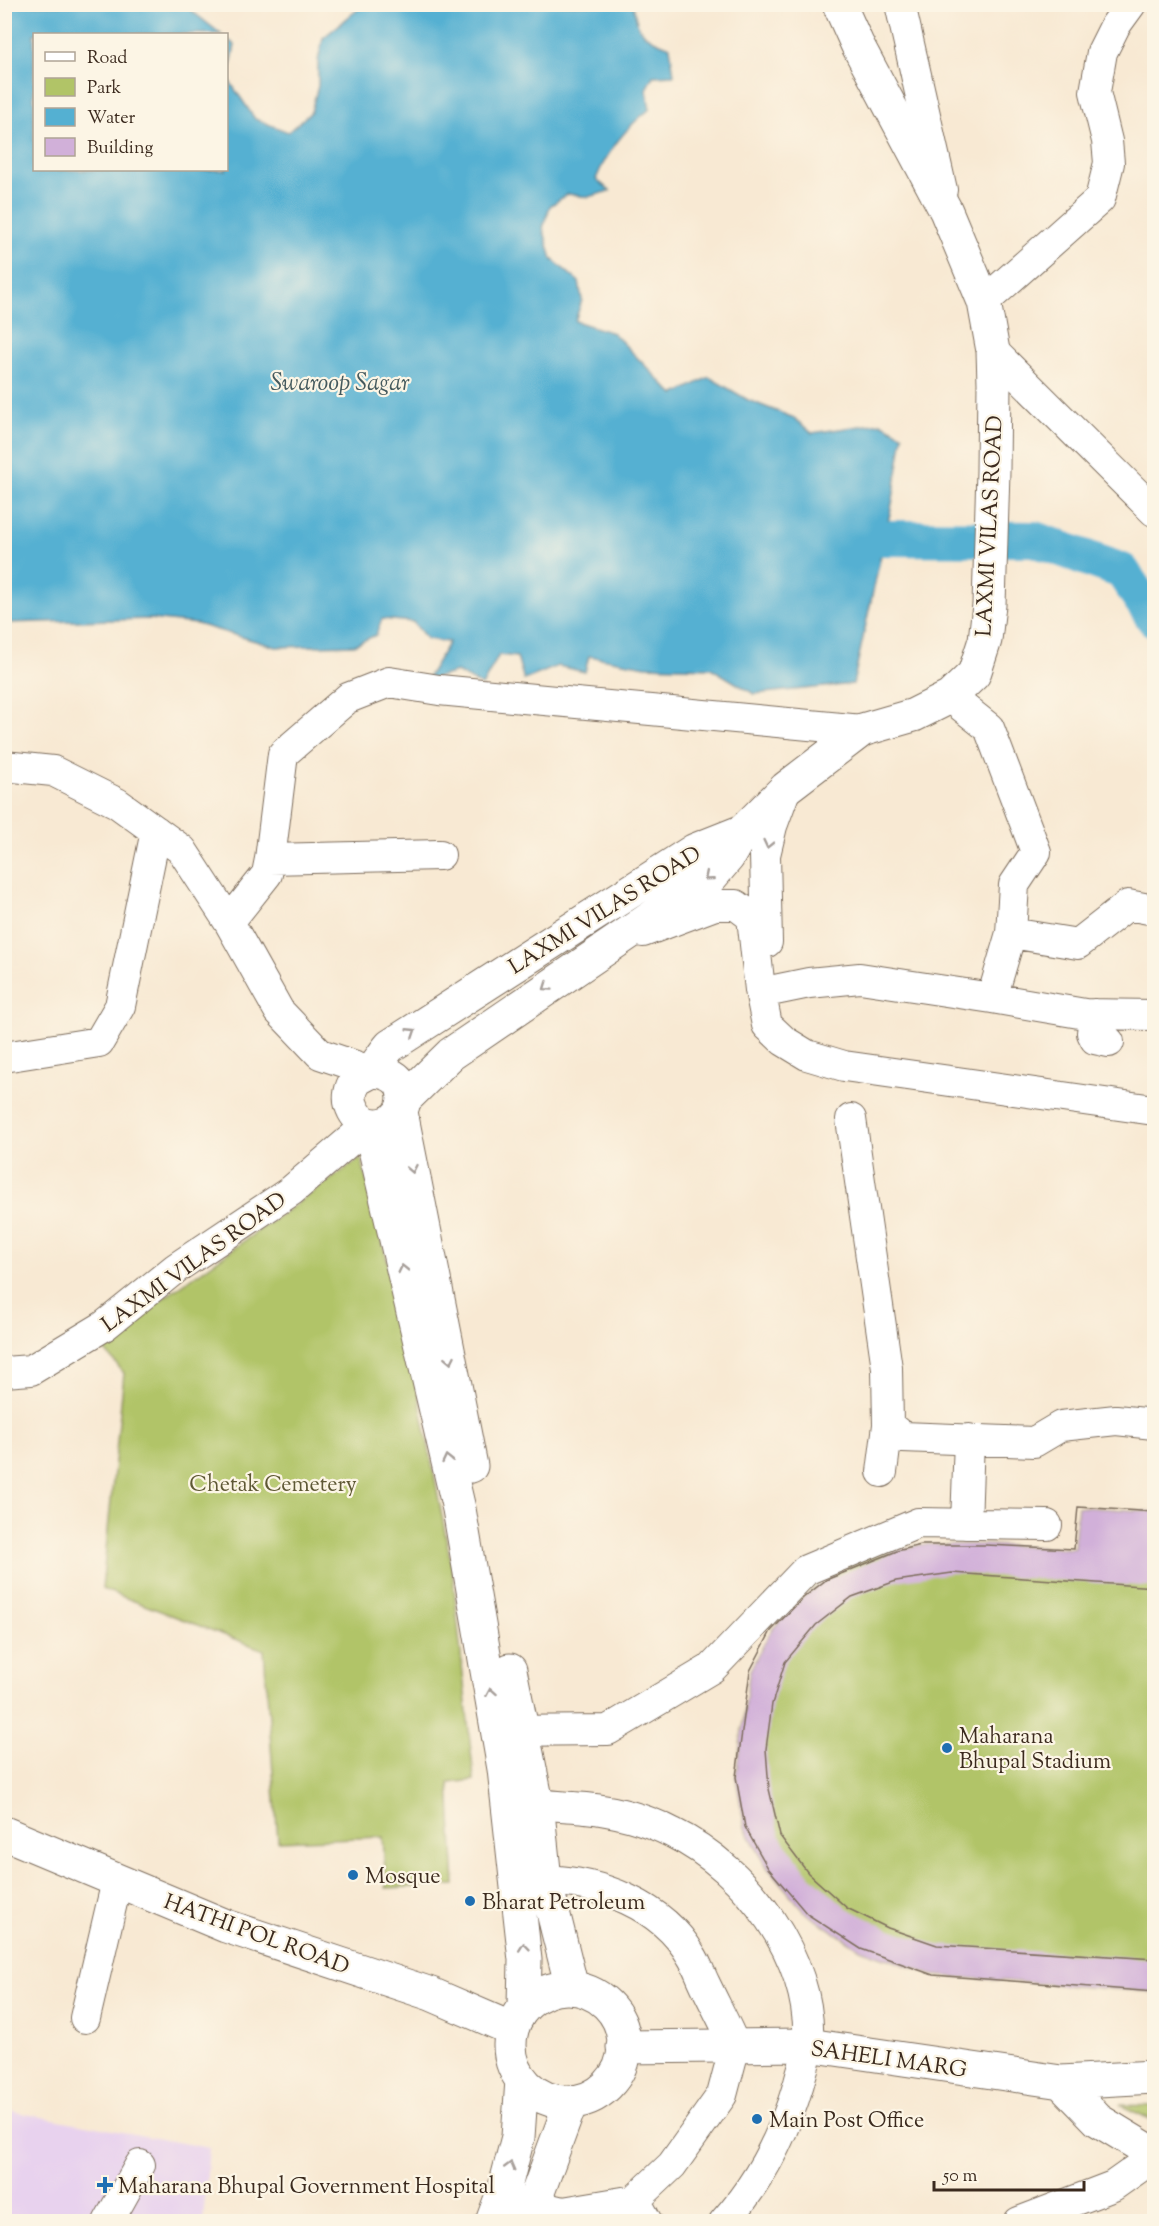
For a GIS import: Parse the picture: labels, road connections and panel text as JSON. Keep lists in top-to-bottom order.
{
  "streets": {
    "main road": ["LAXMI VILAS ROAD", "HATHI POL ROAD", "SAHELI MARG"]
  },
  "crossings": [
    ["HATHI POL ROAD", "SAHELI MARG"]
  ],
  "water": ["Swaroop Sagar"],
  "parks": ["Chetak Cemetery"],
  "places": {
    "other": [
      "Maharana Bhupal Stadium",
      "Mosque",
      "Bharat Petroleum",
      "Main Post Office"
    ],
    "health": ["Maharana Bhupal Government Hospital"]
  },
  "legend": [
    "Road",
    "Park",
    "Water",
    "Building"
  ],
  "scale_bar": "50 m"
}
